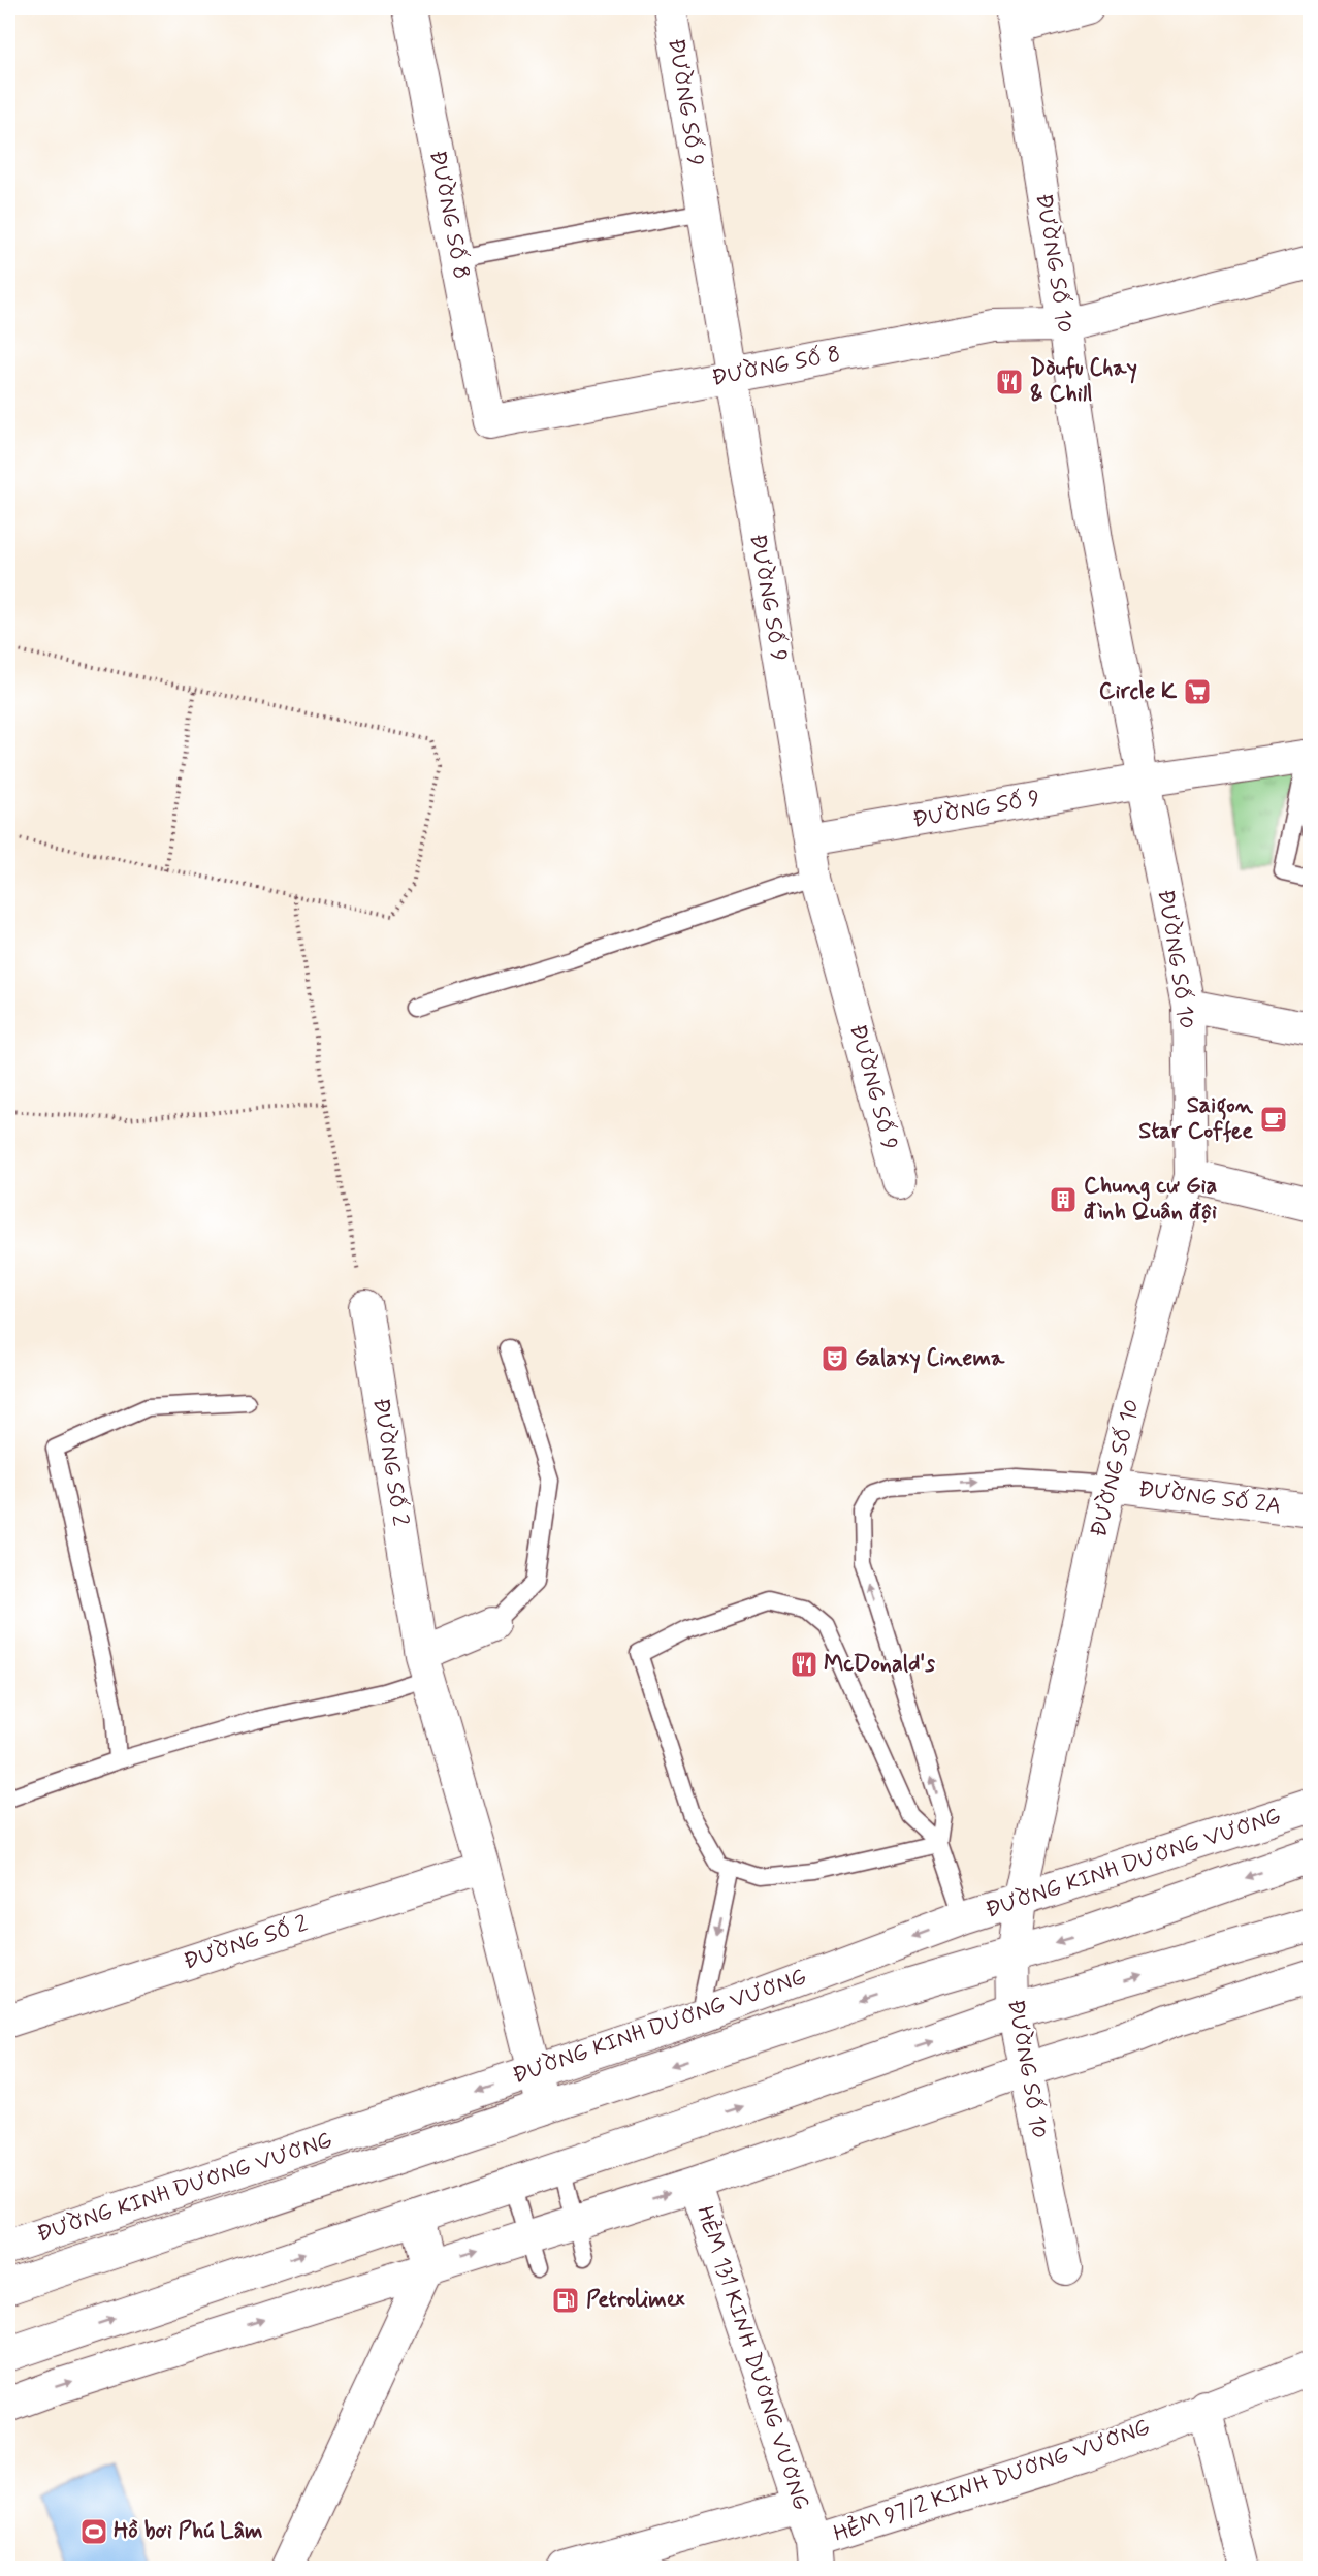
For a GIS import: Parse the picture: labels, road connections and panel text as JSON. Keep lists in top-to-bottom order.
{
  "streets": {
    "main road": ["ĐƯỜNG KINH DƯƠNG VƯƠNG"],
    "street": [
      "ĐƯỜNG SỐ 9",
      "ĐƯỜNG SỐ 8",
      "ĐƯỜNG SỐ 10",
      "ĐƯỜNG SỐ 2",
      "ĐƯỜNG SỐ 2A",
      "HẺM 131 KINH DƯƠNG VƯƠNG",
      "HẺM 97/2 KINH DƯƠNG VƯƠNG"
    ]
  },
  "crossings": [
    ["ĐƯỜNG SỐ 9", "ĐƯỜNG SỐ 8"],
    ["ĐƯỜNG SỐ 9", "ĐƯỜNG SỐ 10"],
    ["ĐƯỜNG SỐ 8", "ĐƯỜNG SỐ 10"],
    ["ĐƯỜNG SỐ 10", "ĐƯỜNG SỐ 2A"],
    ["ĐƯỜNG SỐ 10", "ĐƯỜNG KINH DƯƠNG VƯƠNG"],
    ["ĐƯỜNG SỐ 2", "ĐƯỜNG KINH DƯƠNG VƯƠNG"],
    ["HẺM 131 KINH DƯƠNG VƯƠNG", "HẺM 97/2 KINH DƯƠNG VƯƠNG"]
  ],
  "places": {
    "restaurant": ["Dòufu Chay & Chill", "McDonald's"],
    "supermarket": ["Circle K"],
    "cafe": ["Saigon Star Coffee"],
    "building": ["Chung cư Gia đình Quân đội"],
    "theatre": ["Galaxy Cinema"],
    "fuel station": ["Petrolimex"],
    "sports": ["Hồ bơi Phú Lâm"]
  }
}
